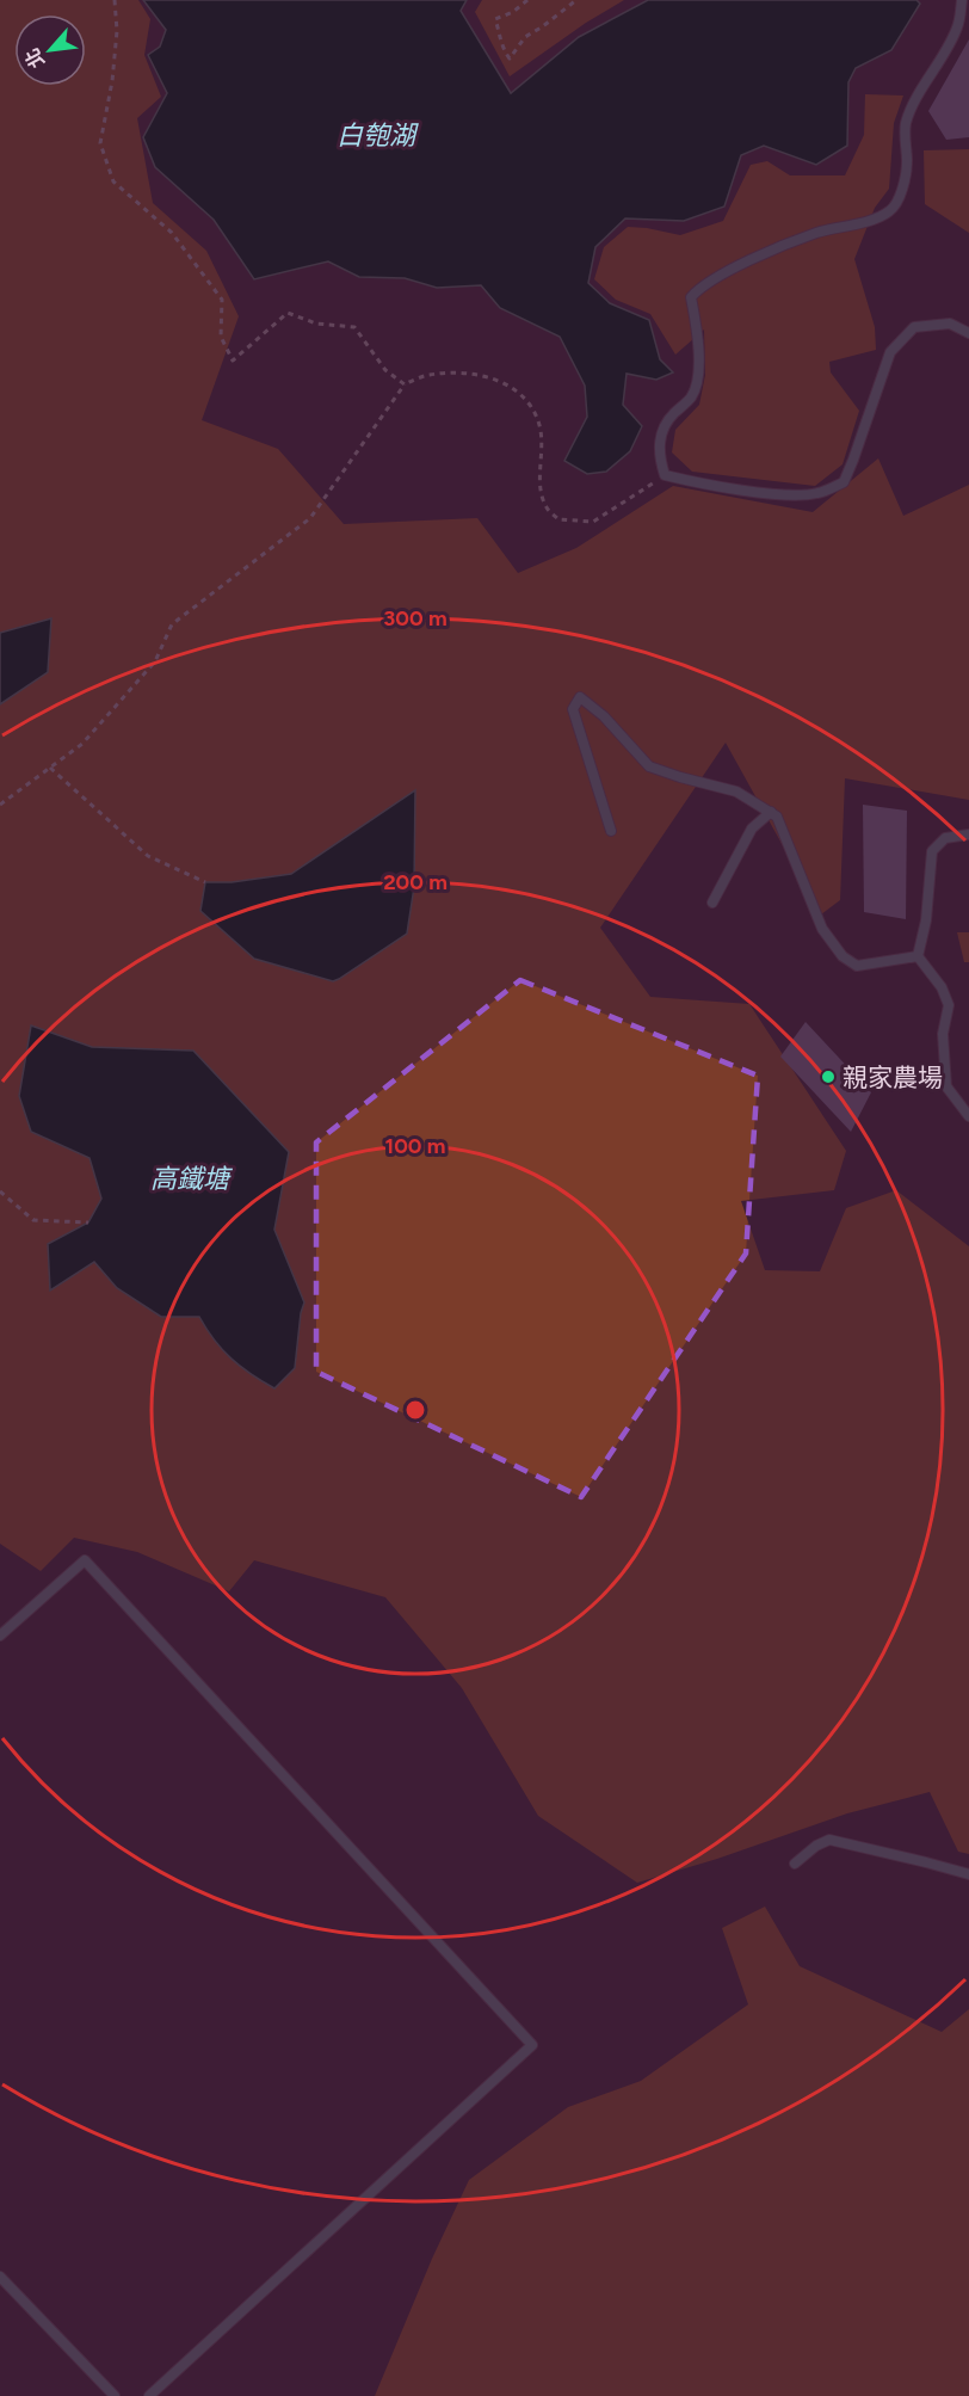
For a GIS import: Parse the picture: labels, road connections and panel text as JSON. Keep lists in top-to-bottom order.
{
  "water": ["白匏湖", "高鐵塘"],
  "places": ["親家農場"],
  "north": "bottom left",
  "rings": ["300 m", "200 m", "100 m"]
}
